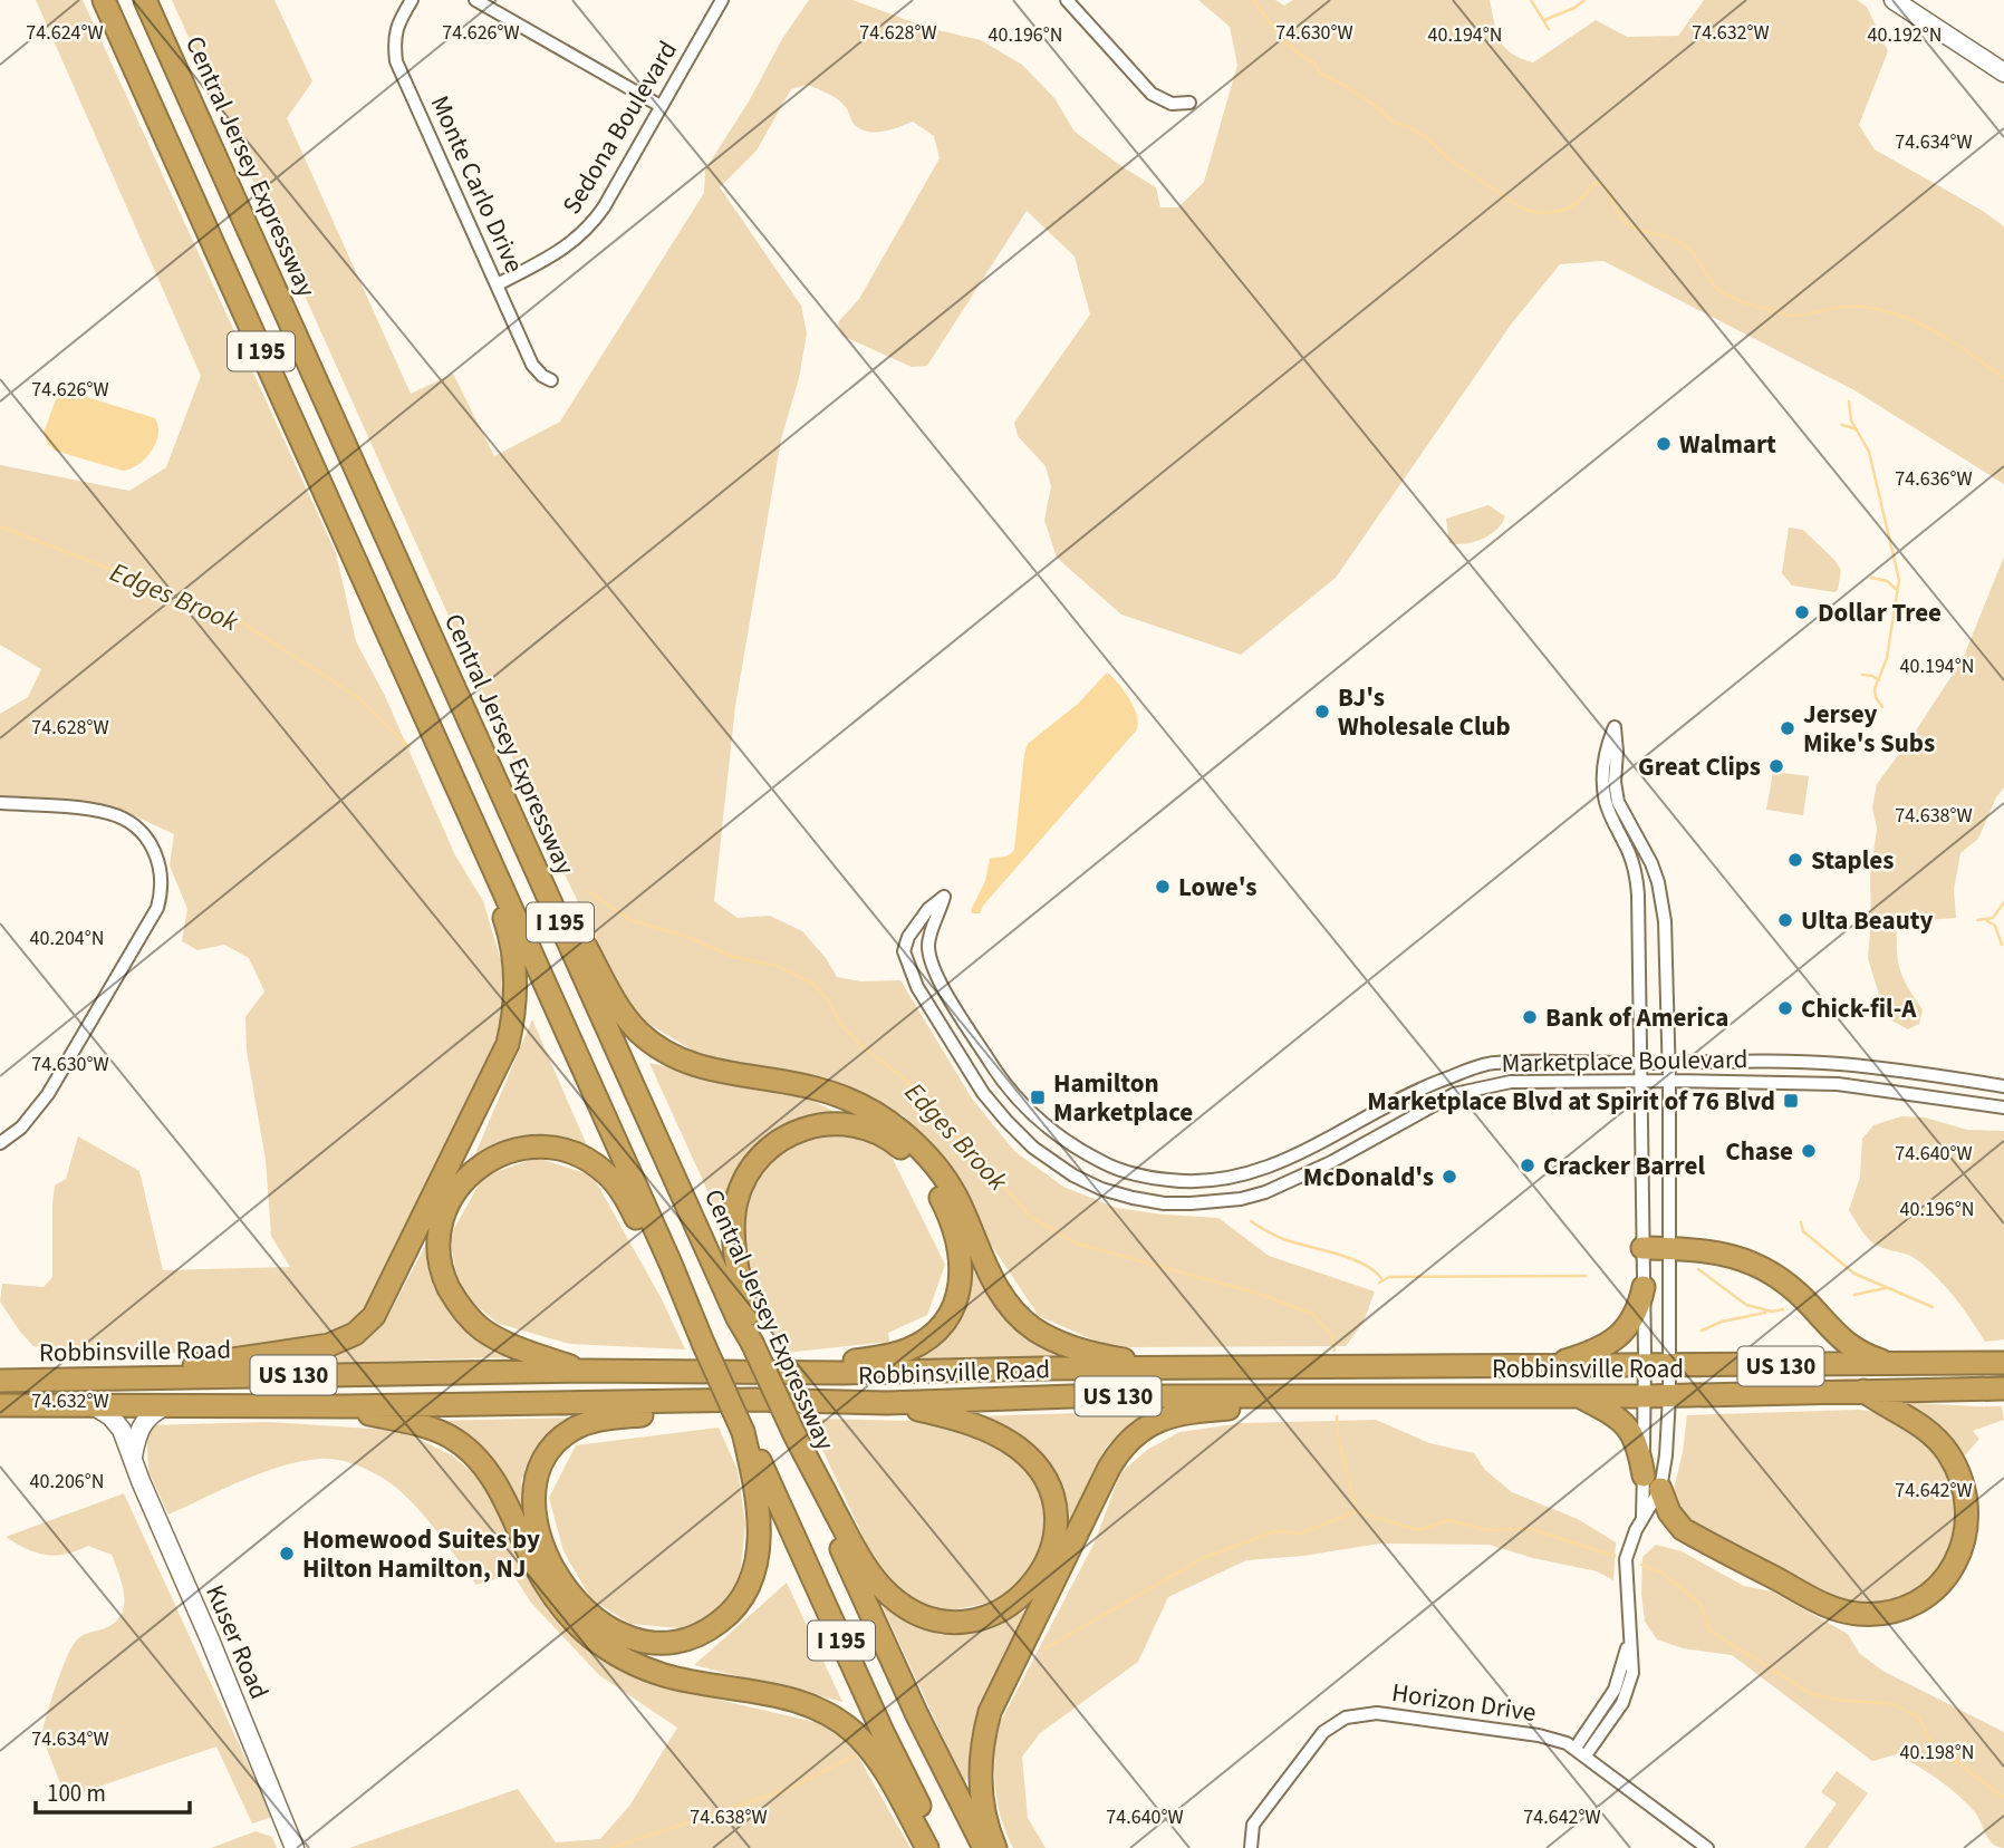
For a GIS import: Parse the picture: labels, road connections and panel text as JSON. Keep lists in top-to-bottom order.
{
  "streets": {
    "highway": [
      "Central Jersey Expressway",
      "I 195",
      "Robbinsville Road",
      "US 130"
    ],
    "street": [
      "Sedona Boulevard",
      "Monte Carlo Drive",
      "Marketplace Boulevard",
      "Kuser Road",
      "Horizon Drive"
    ]
  },
  "crossings": [
    ["Sedona Boulevard", "Monte Carlo Drive"],
    ["Robbinsville Road", "Kuser Road"]
  ],
  "water": ["Edges Brook"],
  "places": {
    "other": [
      "Walmart",
      "Dollar Tree",
      "BJ's Wholesale Club",
      "Jersey Mike's Subs",
      "Great Clips",
      "Staples",
      "Lowe's",
      "Ulta Beauty",
      "Chick-fil-A",
      "Bank of America",
      "Chase",
      "Cracker Barrel",
      "McDonald's",
      "Homewood Suites by Hilton Hamilton, NJ"
    ],
    "transit": ["Hamilton Marketplace", "Marketplace Blvd at Spirit of 76 Blvd"]
  },
  "scale_bar": "100 m",
  "coordinates": [
    "74.624°W",
    "74.626°W",
    "74.628°W",
    "74.630°W",
    "74.632°W",
    "40.196°N",
    "40.194°N",
    "40.192°N",
    "74.634°W",
    "74.636°W",
    "74.638°W",
    "40.204°N",
    "74.640°W",
    "40.206°N",
    "74.642°W",
    "40.198°N"
  ]
}
